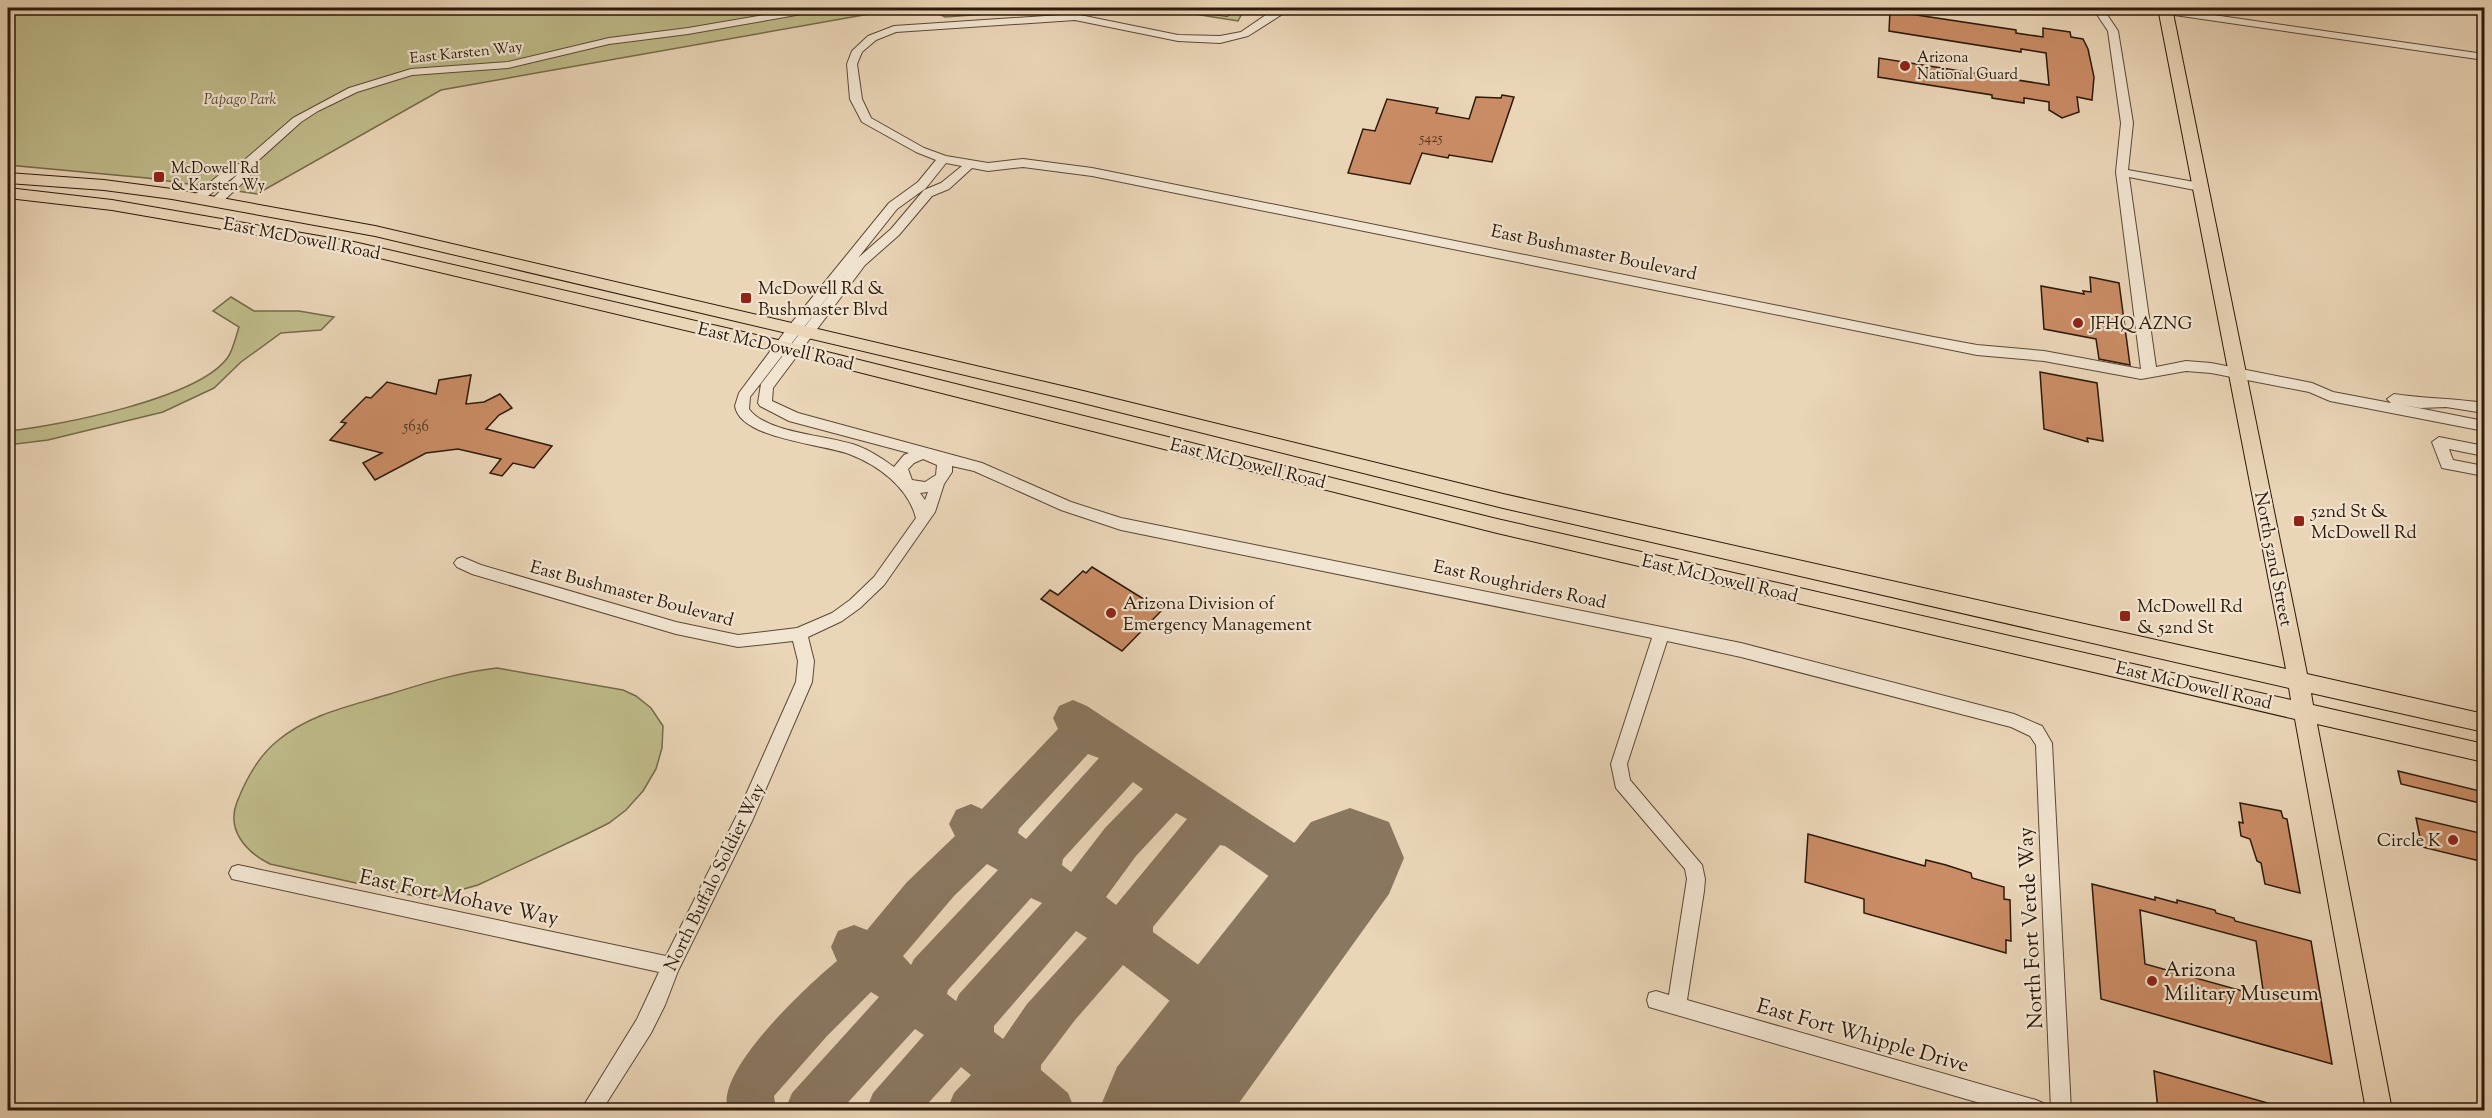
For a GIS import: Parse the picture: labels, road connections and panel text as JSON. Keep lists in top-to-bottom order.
{
  "streets": {
    "main road": ["East McDowell Road", "North 52nd Street"],
    "street": [
      "East Karsten Way",
      "East Bushmaster Boulevard",
      "East Roughriders Road",
      "North Buffalo Soldier Way",
      "East Fort Mohave Way",
      "North Fort Verde Way",
      "East Fort Whipple Drive"
    ]
  },
  "crossings": [
    ["East Karsten Way", "East McDowell Road"],
    ["East McDowell Road", "North 52nd Street"],
    ["East Bushmaster Boulevard", "North 52nd Street"],
    ["East Bushmaster Boulevard", "East Roughriders Road"],
    ["East Bushmaster Boulevard", "North Buffalo Soldier Way"],
    ["East Roughriders Road", "North Fort Verde Way"],
    ["North Buffalo Soldier Way", "East Fort Mohave Way"]
  ],
  "parks": ["Papago Park"],
  "places": {
    "other": [
      "Arizona National Guard",
      "JFHQ AZNG",
      "Arizona Division of Emergency Management",
      "Circle K",
      "Arizona Military Museum"
    ],
    "transit": [
      "McDowell Rd & Karsten Wy",
      "McDowell Rd & Bushmaster Blvd",
      "52nd St & McDowell Rd",
      "McDowell Rd & 52nd St"
    ]
  },
  "house_numbers": ["5425", "5636"]
}
